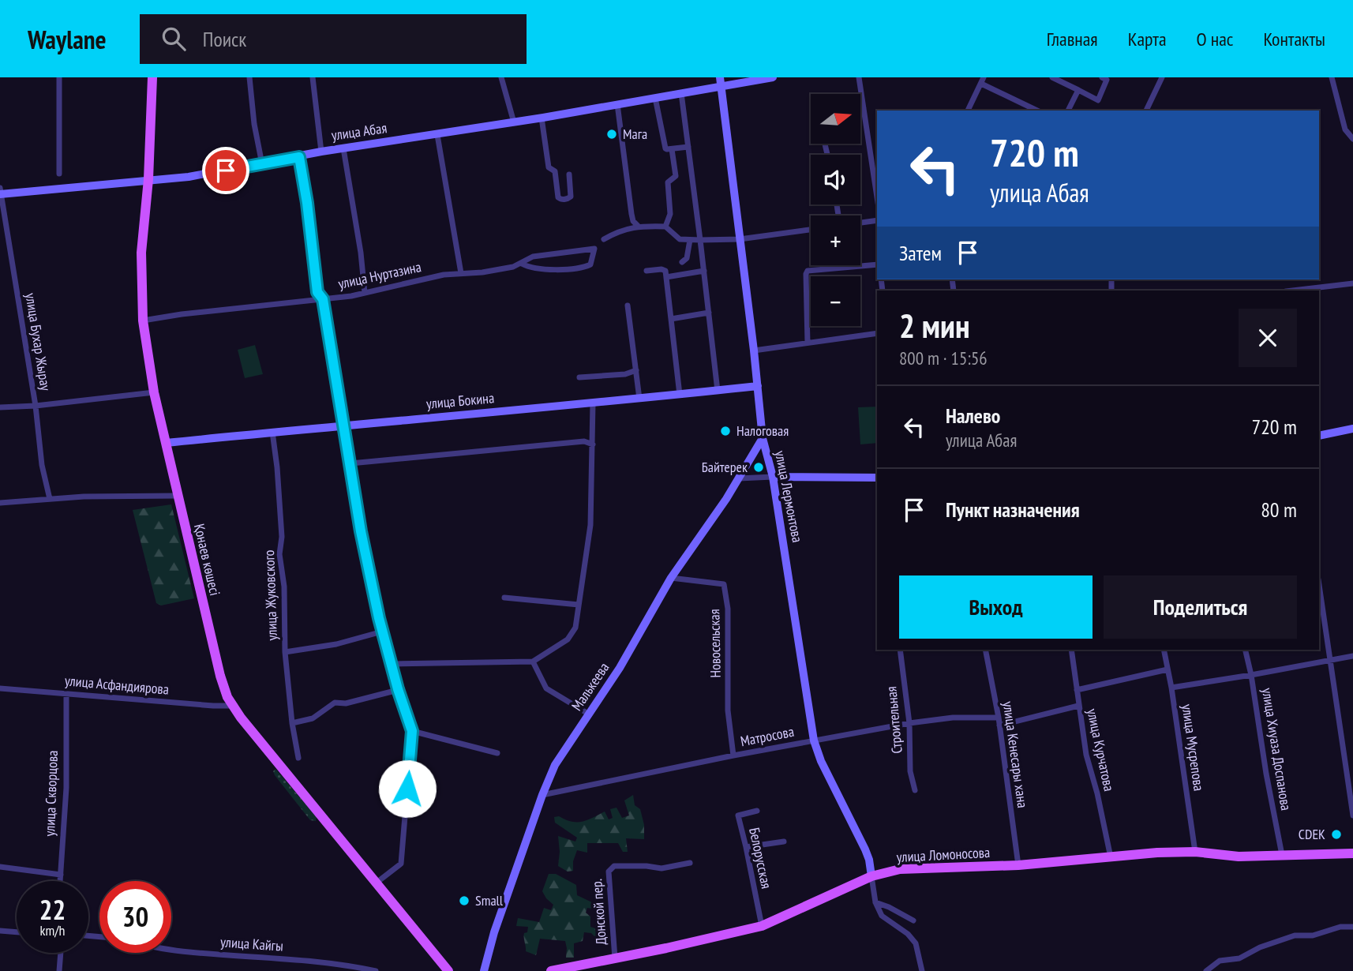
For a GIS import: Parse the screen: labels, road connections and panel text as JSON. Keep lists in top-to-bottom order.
{
  "streets": {
    "main road": [
      "улица Абая",
      "улица Бокина",
      "улица Лермонтова",
      "Қонаев көшесі",
      "Малькеева",
      "улица Ломоносова"
    ],
    "street": [
      "улица Нуртазина",
      "улица Бухар Жырау",
      "улица Жуковского",
      "Новосельская",
      "улица Асфандиярова",
      "Строительная",
      "Матросова",
      "улица Мусрепова",
      "улица Хиуаза Доспанова",
      "улица Курчатова",
      "улица Кенесары хана",
      "улица Скворцова",
      "Белорусская",
      "Донской пер.",
      "улица Кайгы"
    ]
  },
  "crossings": [
    ["улица Абая", "улица Бухар Жырау"],
    ["улица Абая", "улица Лермонтова"],
    ["улица Абая", "Қонаев көшесі"],
    ["улица Нуртазина", "Қонаев көшесі"],
    ["улица Бокина", "улица Лермонтова"],
    ["улица Бокина", "Қонаев көшесі"],
    ["улица Бокина", "улица Жуковского"],
    ["улица Лермонтова", "Малькеева"],
    ["улица Лермонтова", "Матросова"],
    ["улица Лермонтова", "улица Ломоносова"],
    ["Қонаев көшесі", "улица Асфандиярова"],
    ["Новосельская", "Малькеева"],
    ["Новосельская", "Матросова"],
    ["улица Асфандиярова", "улица Скворцова"],
    ["Малькеева", "Матросова"],
    ["Строительная", "Матросова"],
    ["Матросова", "улица Кенесары хана"],
    ["улица Мусрепова", "улица Ломоносова"],
    ["улица Хиуаза Доспанова", "улица Ломоносова"],
    ["улица Курчатова", "улица Ломоносова"],
    ["улица Кенесары хана", "улица Ломоносова"],
    ["улица Ломоносова", "Белорусская"],
    ["улица Ломоносова", "Донской пер."]
  ],
  "places": [
    "Мага",
    "Налоговая",
    "Байтерек",
    "CDEK",
    "Small"
  ],
  "north": "right",
  "page": {
    "header": "Waylane",
    "search": "Поиск",
    "nav": [
      "Главная",
      "Карта",
      "О нас",
      "Контакты"
    ],
    "map_buttons": ["+", "−"],
    "turn": ["720 m", "улица Абая"],
    "then": "Затем",
    "heading": ["2 мин", "800 m · 15:56"],
    "list": [
      {
        "name": "Налево",
        "note": "улица Абая",
        "value": "720 m"
      },
      {
        "name": "Пункт назначения",
        "value": "80 m"
      }
    ],
    "buttons": ["Выход", "Поделиться"],
    "speed": "22 km/h",
    "limit": "30"
  }
}
